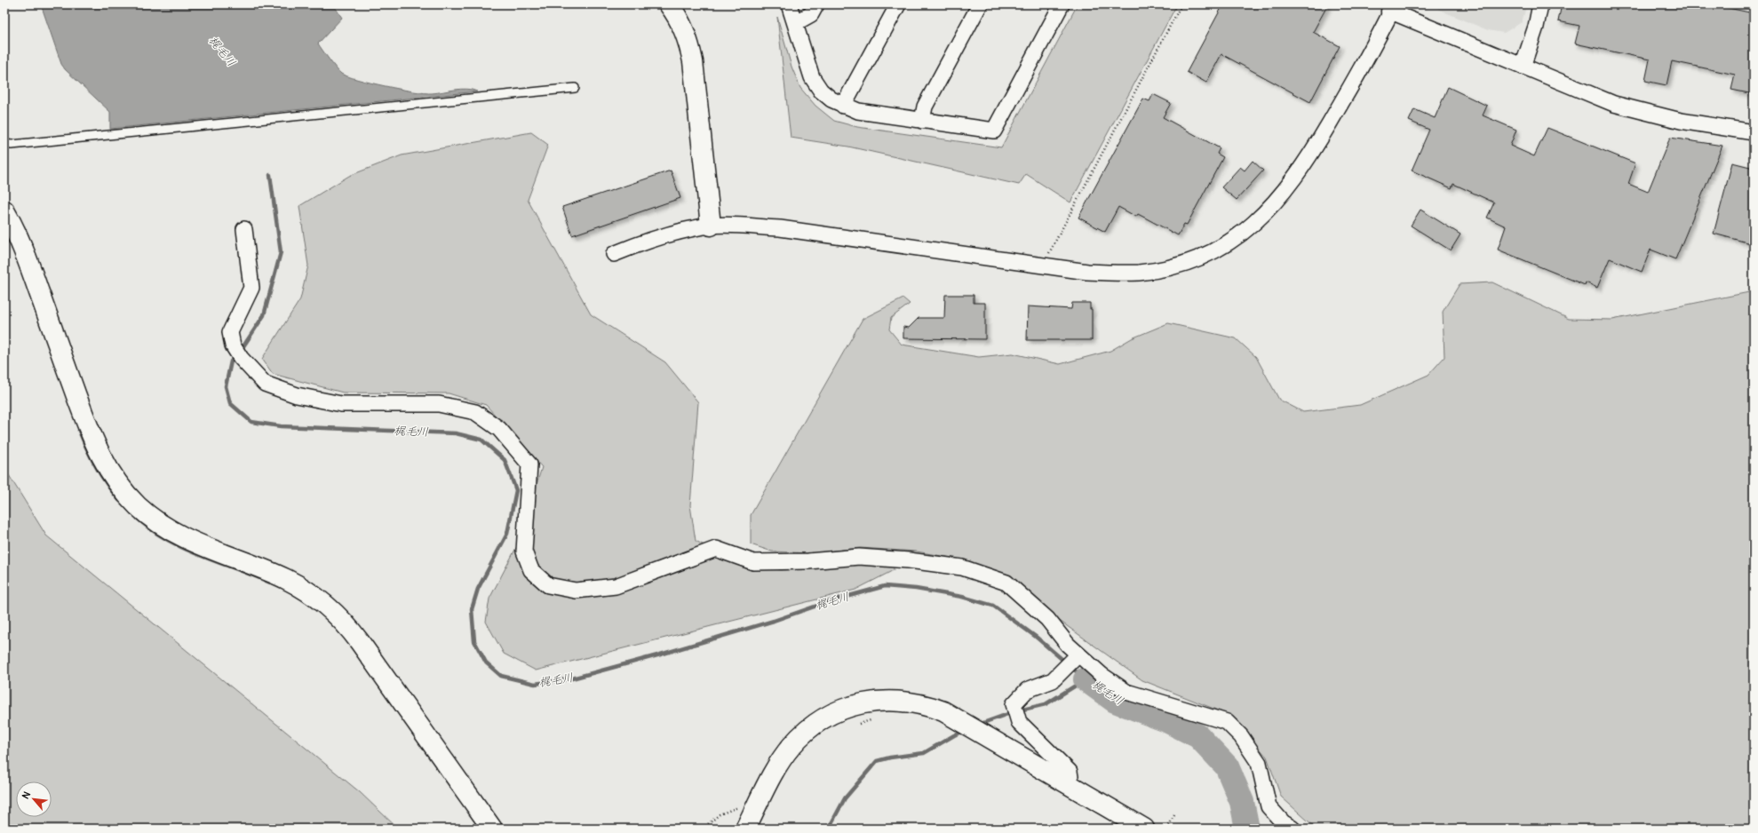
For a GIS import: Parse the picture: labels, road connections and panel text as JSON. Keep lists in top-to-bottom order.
{
  "water": ["梶毛川"],
  "north": "top left"
}
